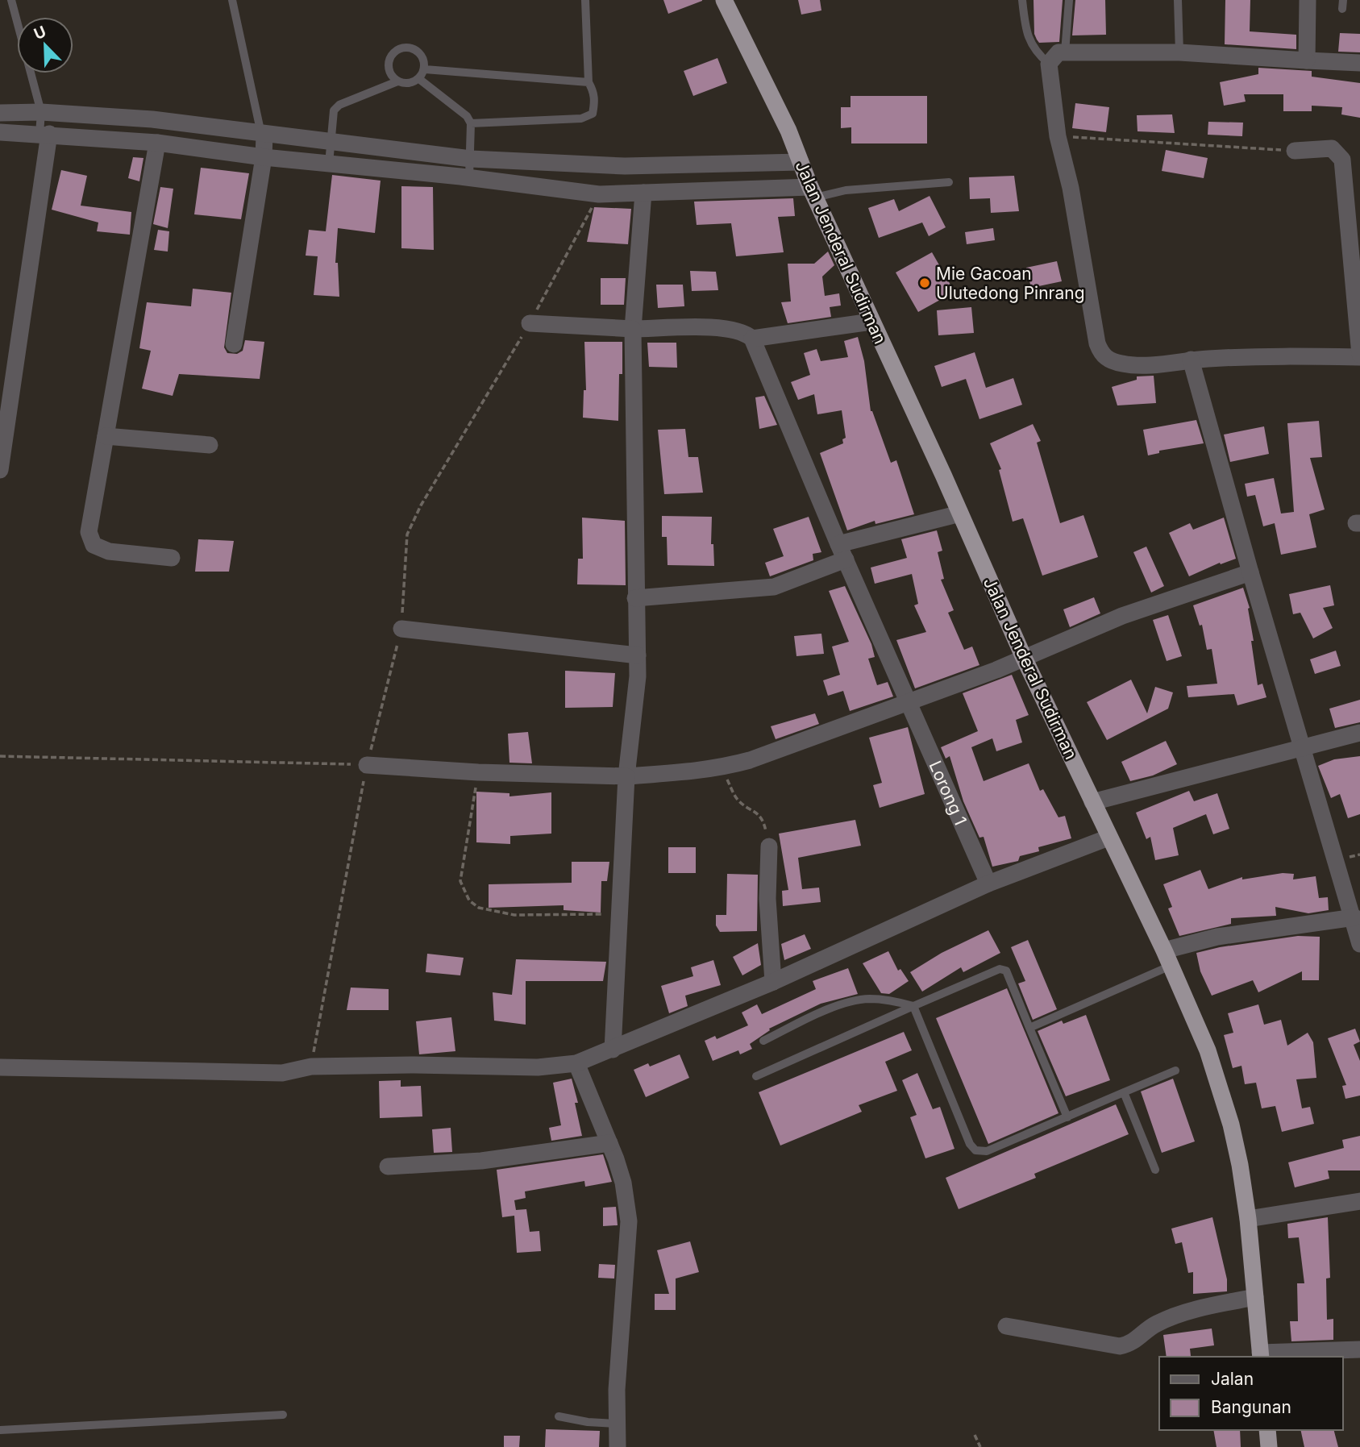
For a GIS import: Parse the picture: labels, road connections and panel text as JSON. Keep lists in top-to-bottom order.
{
  "streets": {
    "highway": ["Jalan Jenderal Sudirman"],
    "street": ["Lorong 1"]
  },
  "places": ["Mie Gacoan Ulutedong Pinrang"],
  "legend": ["Jalan", "Bangunan"],
  "north": "top left"
}
